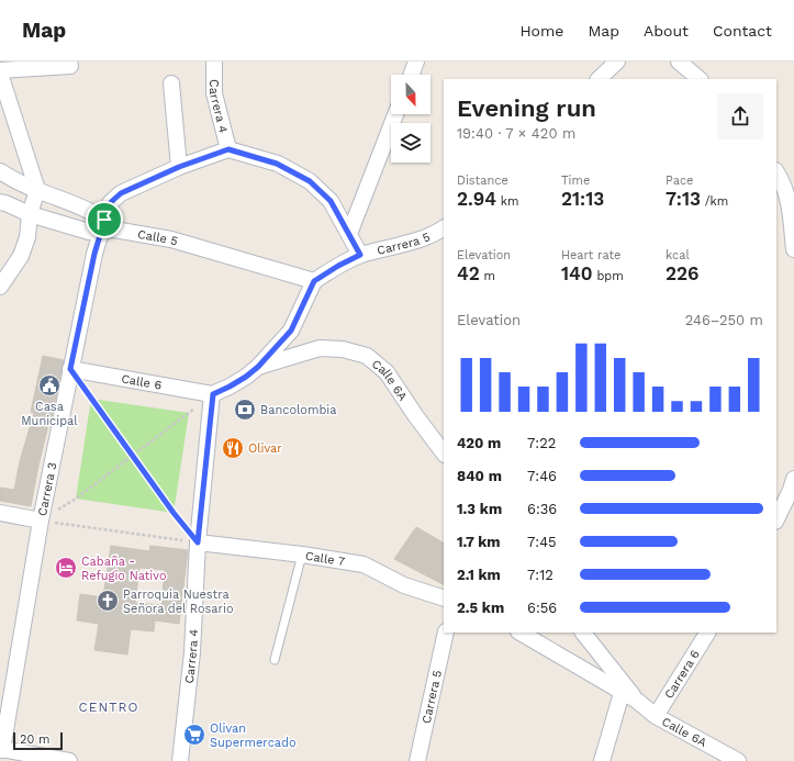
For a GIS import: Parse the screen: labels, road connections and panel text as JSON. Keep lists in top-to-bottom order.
{
  "streets": {
    "street": [
      "Carrera 4",
      "Calle 5",
      "Carrera 5",
      "Calle 6A",
      "Calle 6",
      "Carrera 3",
      "Calle 7",
      "Carrera 6"
    ]
  },
  "crossings": [
    ["Carrera 4", "Calle 6"],
    ["Carrera 4", "Carrera 3"],
    ["Carrera 4", "Calle 7"],
    ["Calle 5", "Carrera 5"],
    ["Calle 5", "Carrera 3"],
    ["Calle 6A", "Carrera 6"],
    ["Calle 6", "Carrera 3"]
  ],
  "districts": ["CENTRO"],
  "places": {
    "public building": ["Casa Municipal"],
    "bank": ["Bancolombia"],
    "restaurant": ["Olivar"],
    "hotel": ["Cabaña - Refugio Nativo"],
    "church": ["Parroquia Nuestra Señora del Rosario"],
    "supermarket": ["Olivan Supermercado"]
  },
  "scale_bar": "20 m",
  "north": "bottom",
  "page": {
    "header": "Map",
    "nav": [
      "Home",
      "Map",
      "About",
      "Contact"
    ],
    "heading": ["Evening run", "19:40 · 7 × 420 m"],
    "stats": [
      ["Distance", "2.94 km"],
      ["Time", "21:13"],
      ["Pace", "7:13 /km"],
      ["Elevation", "42 m"],
      ["Heart rate", "140 bpm"],
      ["kcal", "226"]
    ],
    "chart": ["Elevation", "246–250 m"],
    "list": [
      {
        "name": "420 m",
        "note": "7:22"
      },
      {
        "name": "840 m",
        "note": "7:46"
      },
      {
        "name": "1.3 km",
        "note": "6:36"
      },
      {
        "name": "1.7 km",
        "note": "7:45"
      },
      {
        "name": "2.1 km",
        "note": "7:12"
      },
      {
        "name": "2.5 km",
        "note": "6:56"
      }
    ],
    "scale": "20 m"
  }
}
